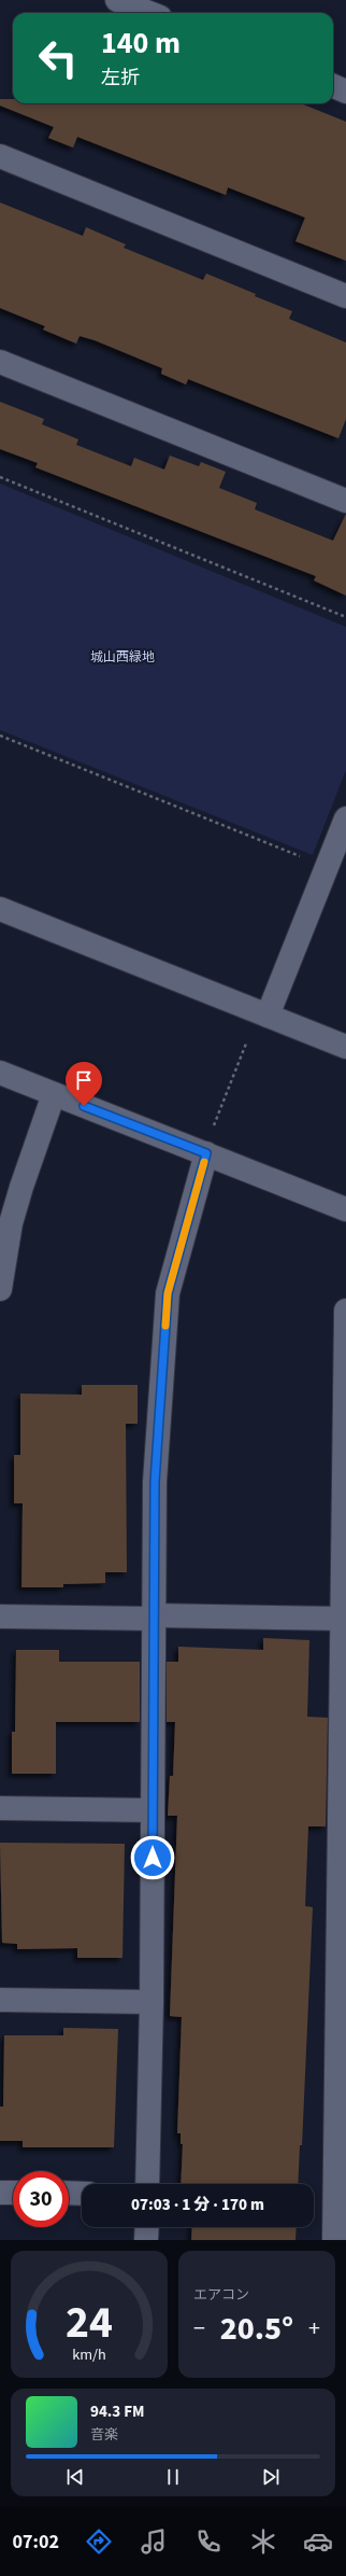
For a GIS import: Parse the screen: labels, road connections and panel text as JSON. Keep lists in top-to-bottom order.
{
  "parks": ["城山西緑地"],
  "page": {
    "turn": ["140 m", "左折"],
    "limit": "30",
    "trip": "07:03 · 1 分 · 170 m",
    "tile": "エアコン",
    "heat": ["−", "20.5°", "+"],
    "song": ["94.3 FM", "音楽"],
    "tabs": "07:02",
    "gauge": ["24", "km/h"]
  }
}
